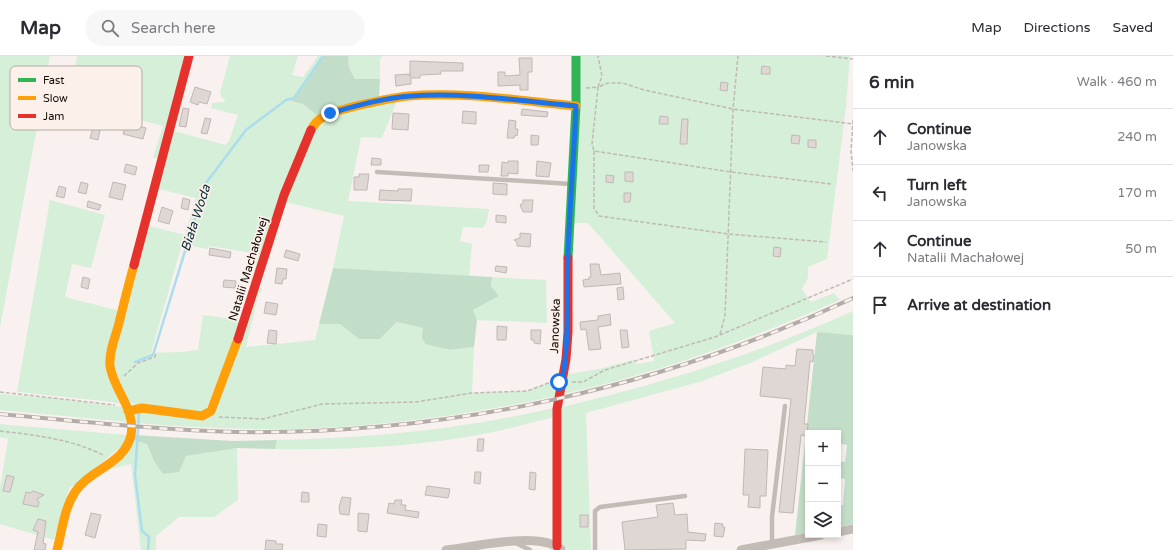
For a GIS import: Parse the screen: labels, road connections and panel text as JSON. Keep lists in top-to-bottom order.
{
  "streets": {
    "street": ["Natalii Machałowej", "Janowska"]
  },
  "crossings": [
    ["Natalii Machałowej", "Janowska"]
  ],
  "water": ["Biała Woda"],
  "legend": ["Fast", "Slow", "Jam"],
  "page": {
    "header": "Map",
    "search": "Search here",
    "nav": ["Map", "Directions", "Saved"],
    "heading": ["6 min", "Walk · 460 m"],
    "list": [
      ["Continue", "Janowska", "240 m"],
      ["Turn left", "Janowska", "170 m"],
      ["Continue", "Natalii Machałowej", "50 m"],
      "Arrive at destination"
    ],
    "map_buttons": ["+", "−"]
  }
}
